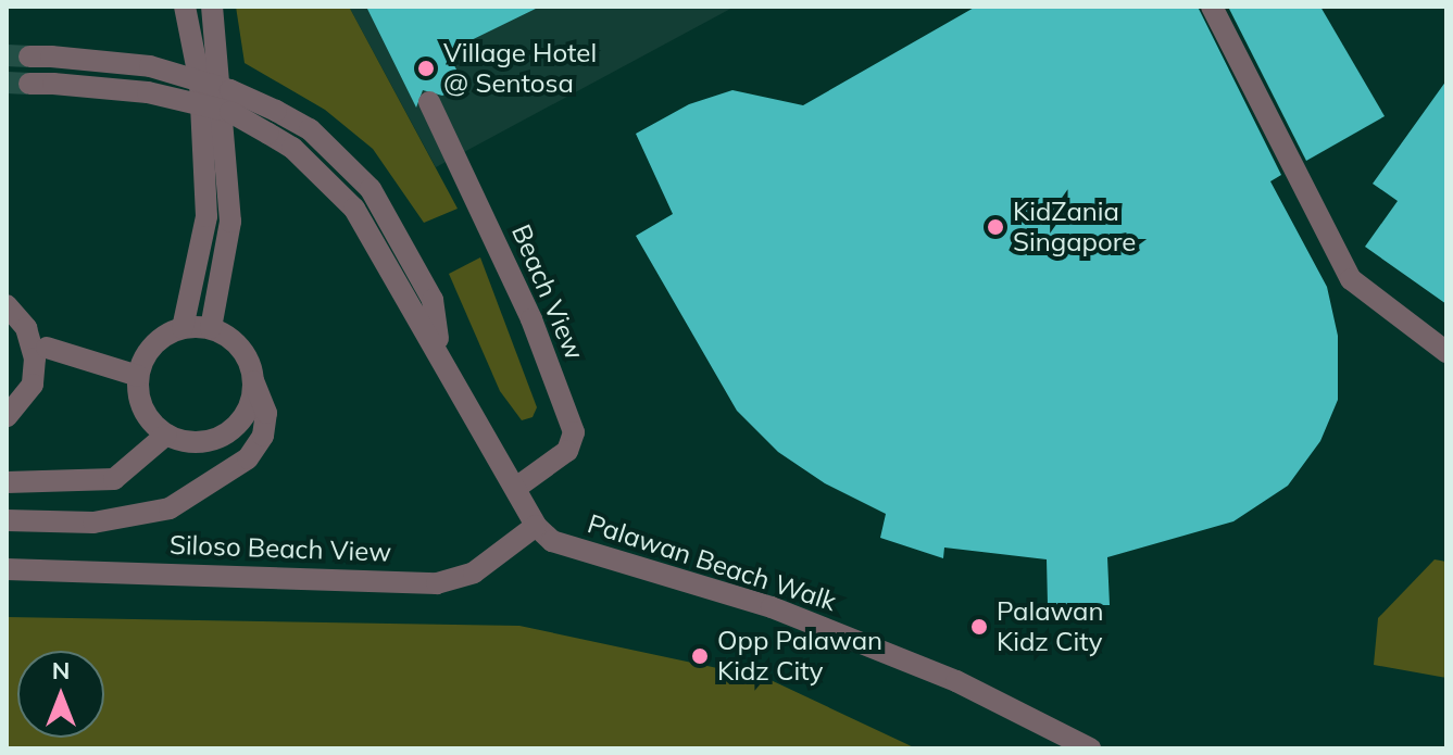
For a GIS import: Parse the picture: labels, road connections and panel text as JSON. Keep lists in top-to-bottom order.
{
  "streets": {
    "street": ["Beach View", "Siloso Beach View", "Palawan Beach Walk"]
  },
  "crossings": [
    ["Siloso Beach View", "Palawan Beach Walk"]
  ],
  "places": [
    "Village Hotel @ Sentosa",
    "KidZania Singapore",
    "Palawan Kidz City",
    "Opp Palawan Kidz City"
  ],
  "north": "top"
}
